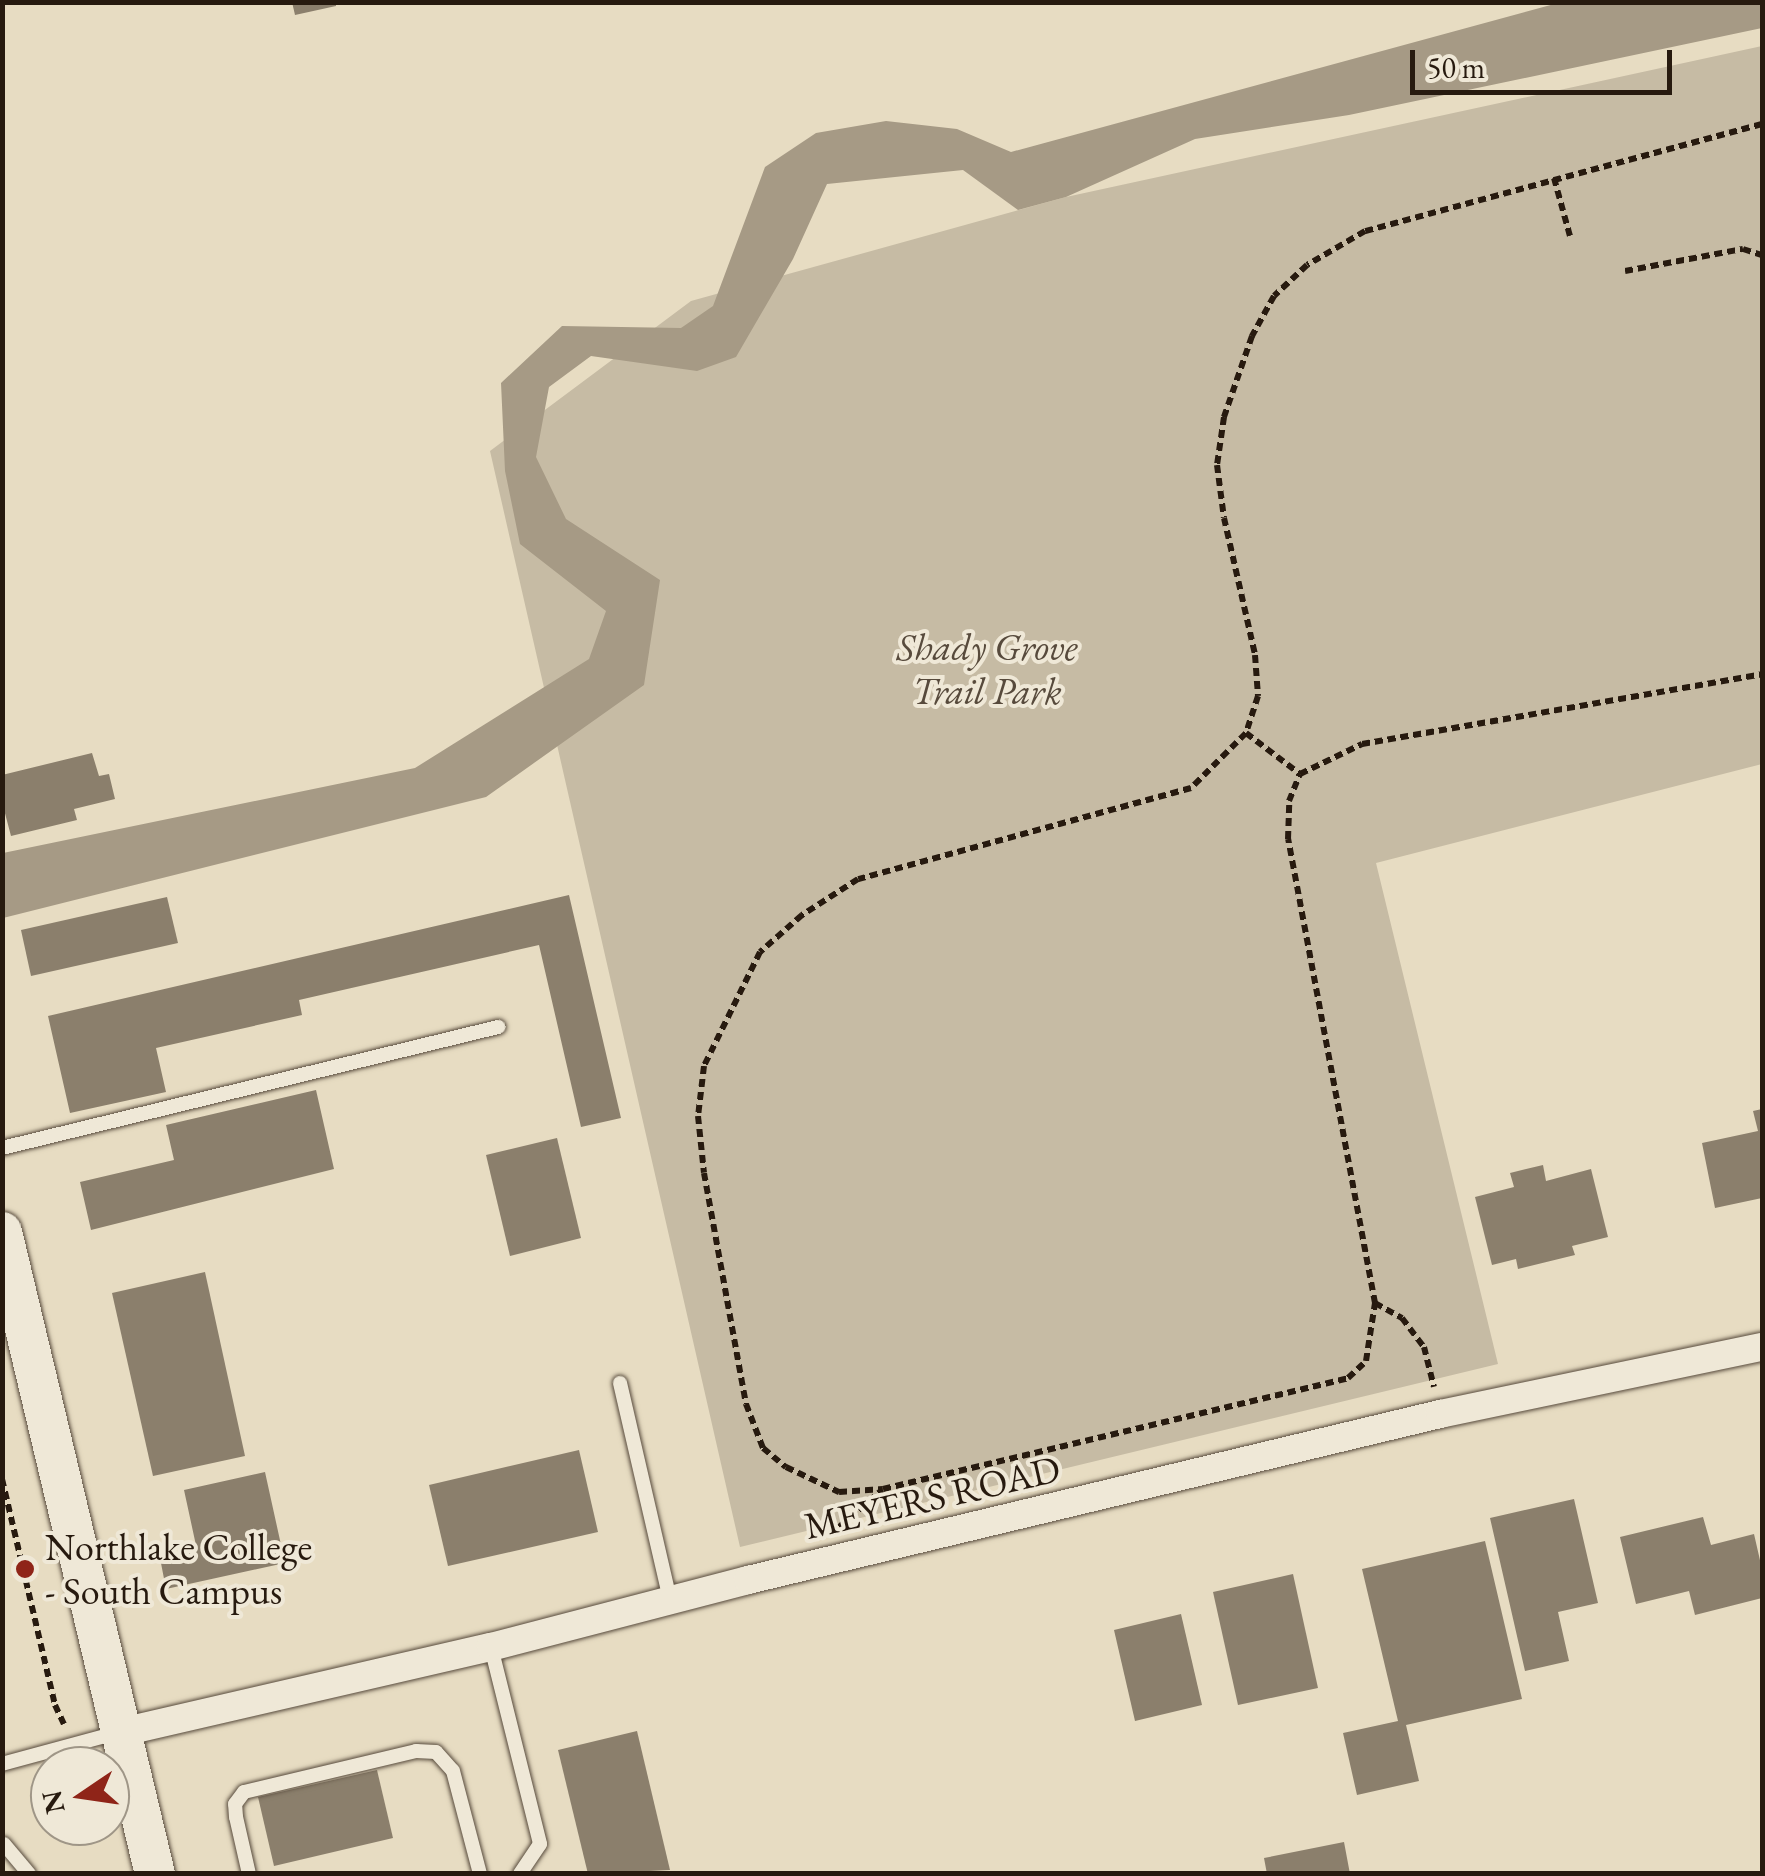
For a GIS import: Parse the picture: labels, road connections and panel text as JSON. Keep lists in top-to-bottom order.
{
  "streets": {
    "street": ["MEYERS ROAD"]
  },
  "parks": ["Shady Grove Trail Park"],
  "places": ["Northlake College - South Campus"],
  "scale_bar": "50 m",
  "north": "left"
}
